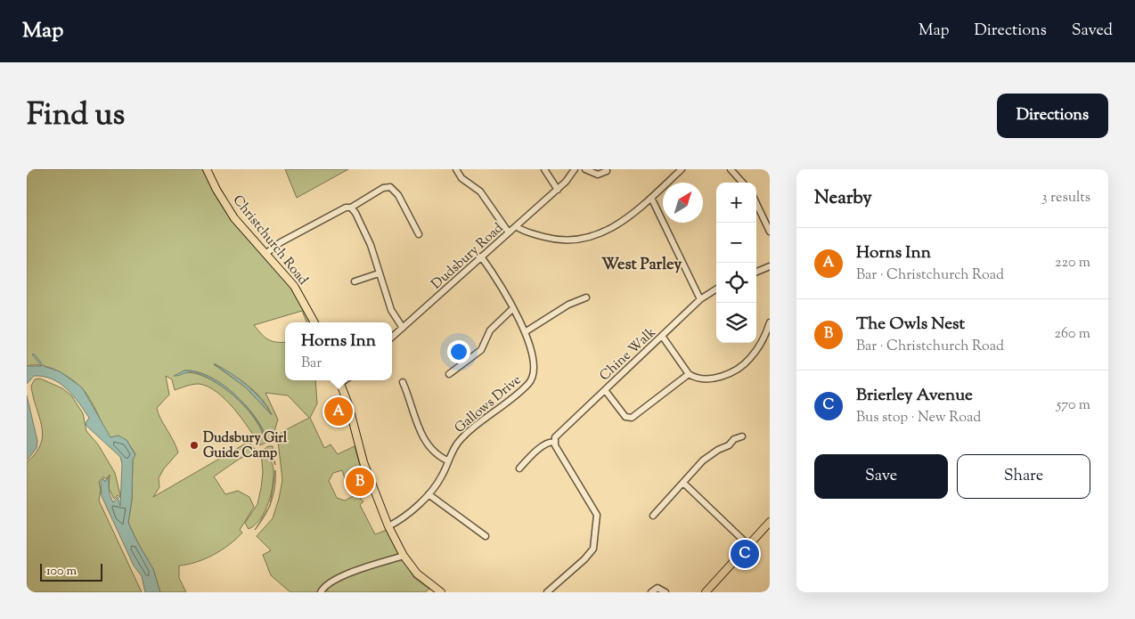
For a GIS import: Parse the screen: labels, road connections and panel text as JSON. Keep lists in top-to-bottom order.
{
  "streets": {
    "main road": ["Christchurch Road"],
    "street": ["Dudsbury Road", "Chine Walk", "Gallows Drive"]
  },
  "crossings": [
    ["Dudsbury Road", "Gallows Drive"]
  ],
  "districts": ["West Parley"],
  "places": ["Dudsbury Girl Guide Camp"],
  "scale_bar": "100 m",
  "north": "top right",
  "page": {
    "header": "Map",
    "nav": ["Map", "Directions", "Saved"],
    "title": "Find us",
    "buttons": [
      "Directions",
      ["Save", "Share"]
    ],
    "heading": ["Nearby", "3 results"],
    "map_buttons": ["+", "−"],
    "list": [
      {
        "mark": "A",
        "name": "Horns Inn",
        "note": "Bar · Christchurch Road",
        "value": "220 m"
      },
      {
        "mark": "B",
        "name": "The Owls Nest",
        "note": "Bar · Christchurch Road",
        "value": "260 m"
      },
      {
        "mark": "C",
        "name": "Brierley Avenue",
        "note": "Bus stop · New Road",
        "value": "570 m"
      }
    ],
    "popup": ["Horns Inn", "Bar"],
    "pins": ["A", "B", "C"],
    "scale": "100 m"
  }
}
